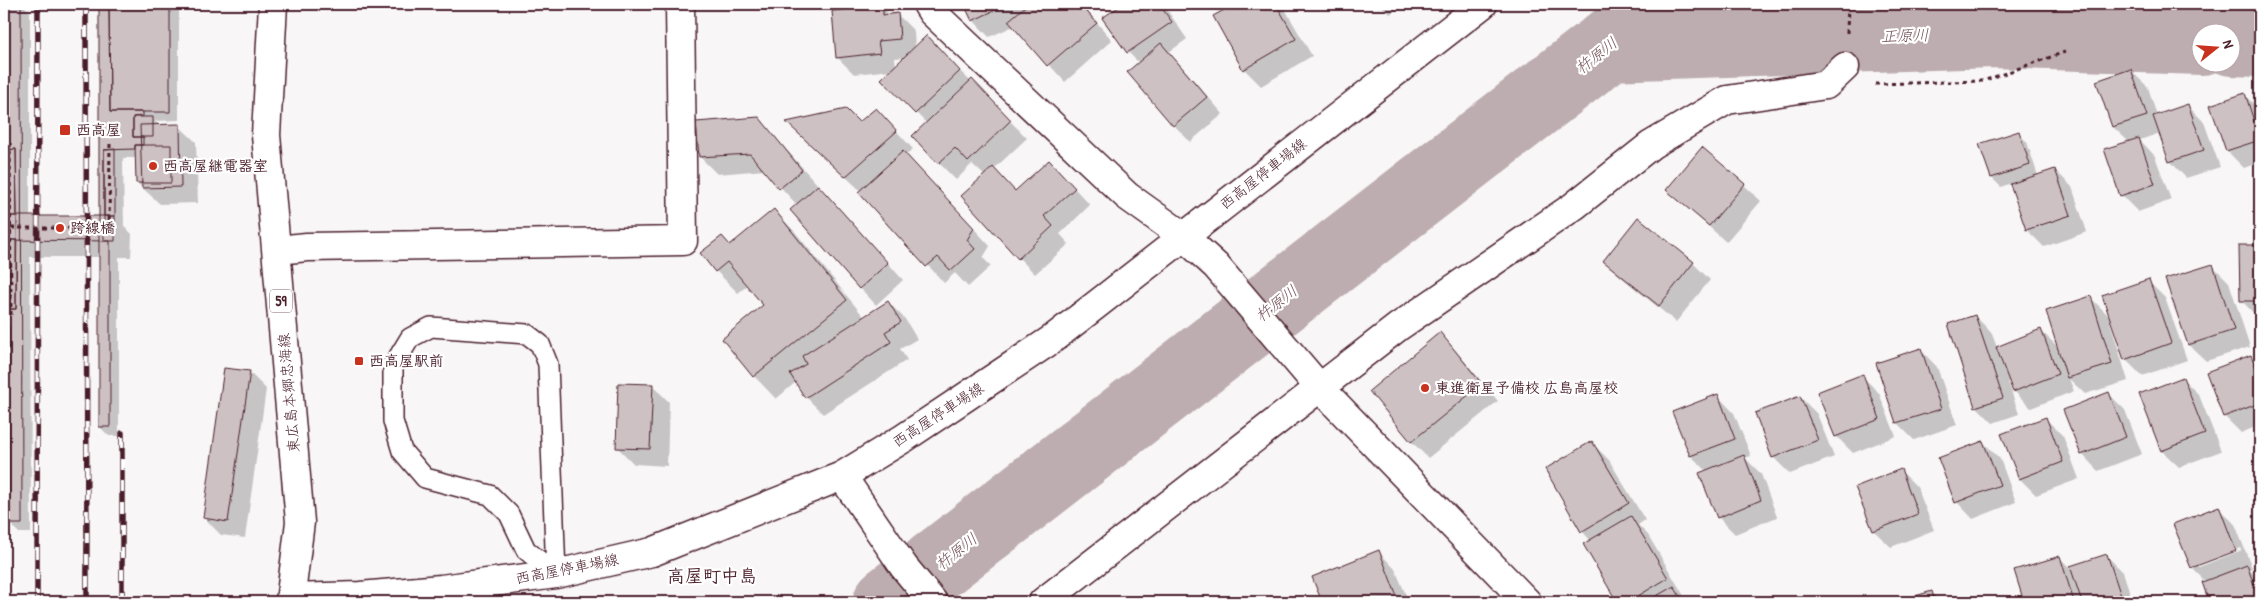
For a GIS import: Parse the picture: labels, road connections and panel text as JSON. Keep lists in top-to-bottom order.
{
  "streets": {
    "street": ["西高屋停車場線", "59", "東広島本郷忠海線"]
  },
  "crossings": [
    ["西高屋停車場線", "東広島本郷忠海線"]
  ],
  "districts": ["高屋町中島"],
  "water": ["正原川", "杵原川"],
  "places": {
    "transit": ["西高屋", "西高屋駅前"],
    "other": ["西高屋継電器室", "跨線橋", "東進衛星予備校 広島高屋校"]
  },
  "north": "right"
}
